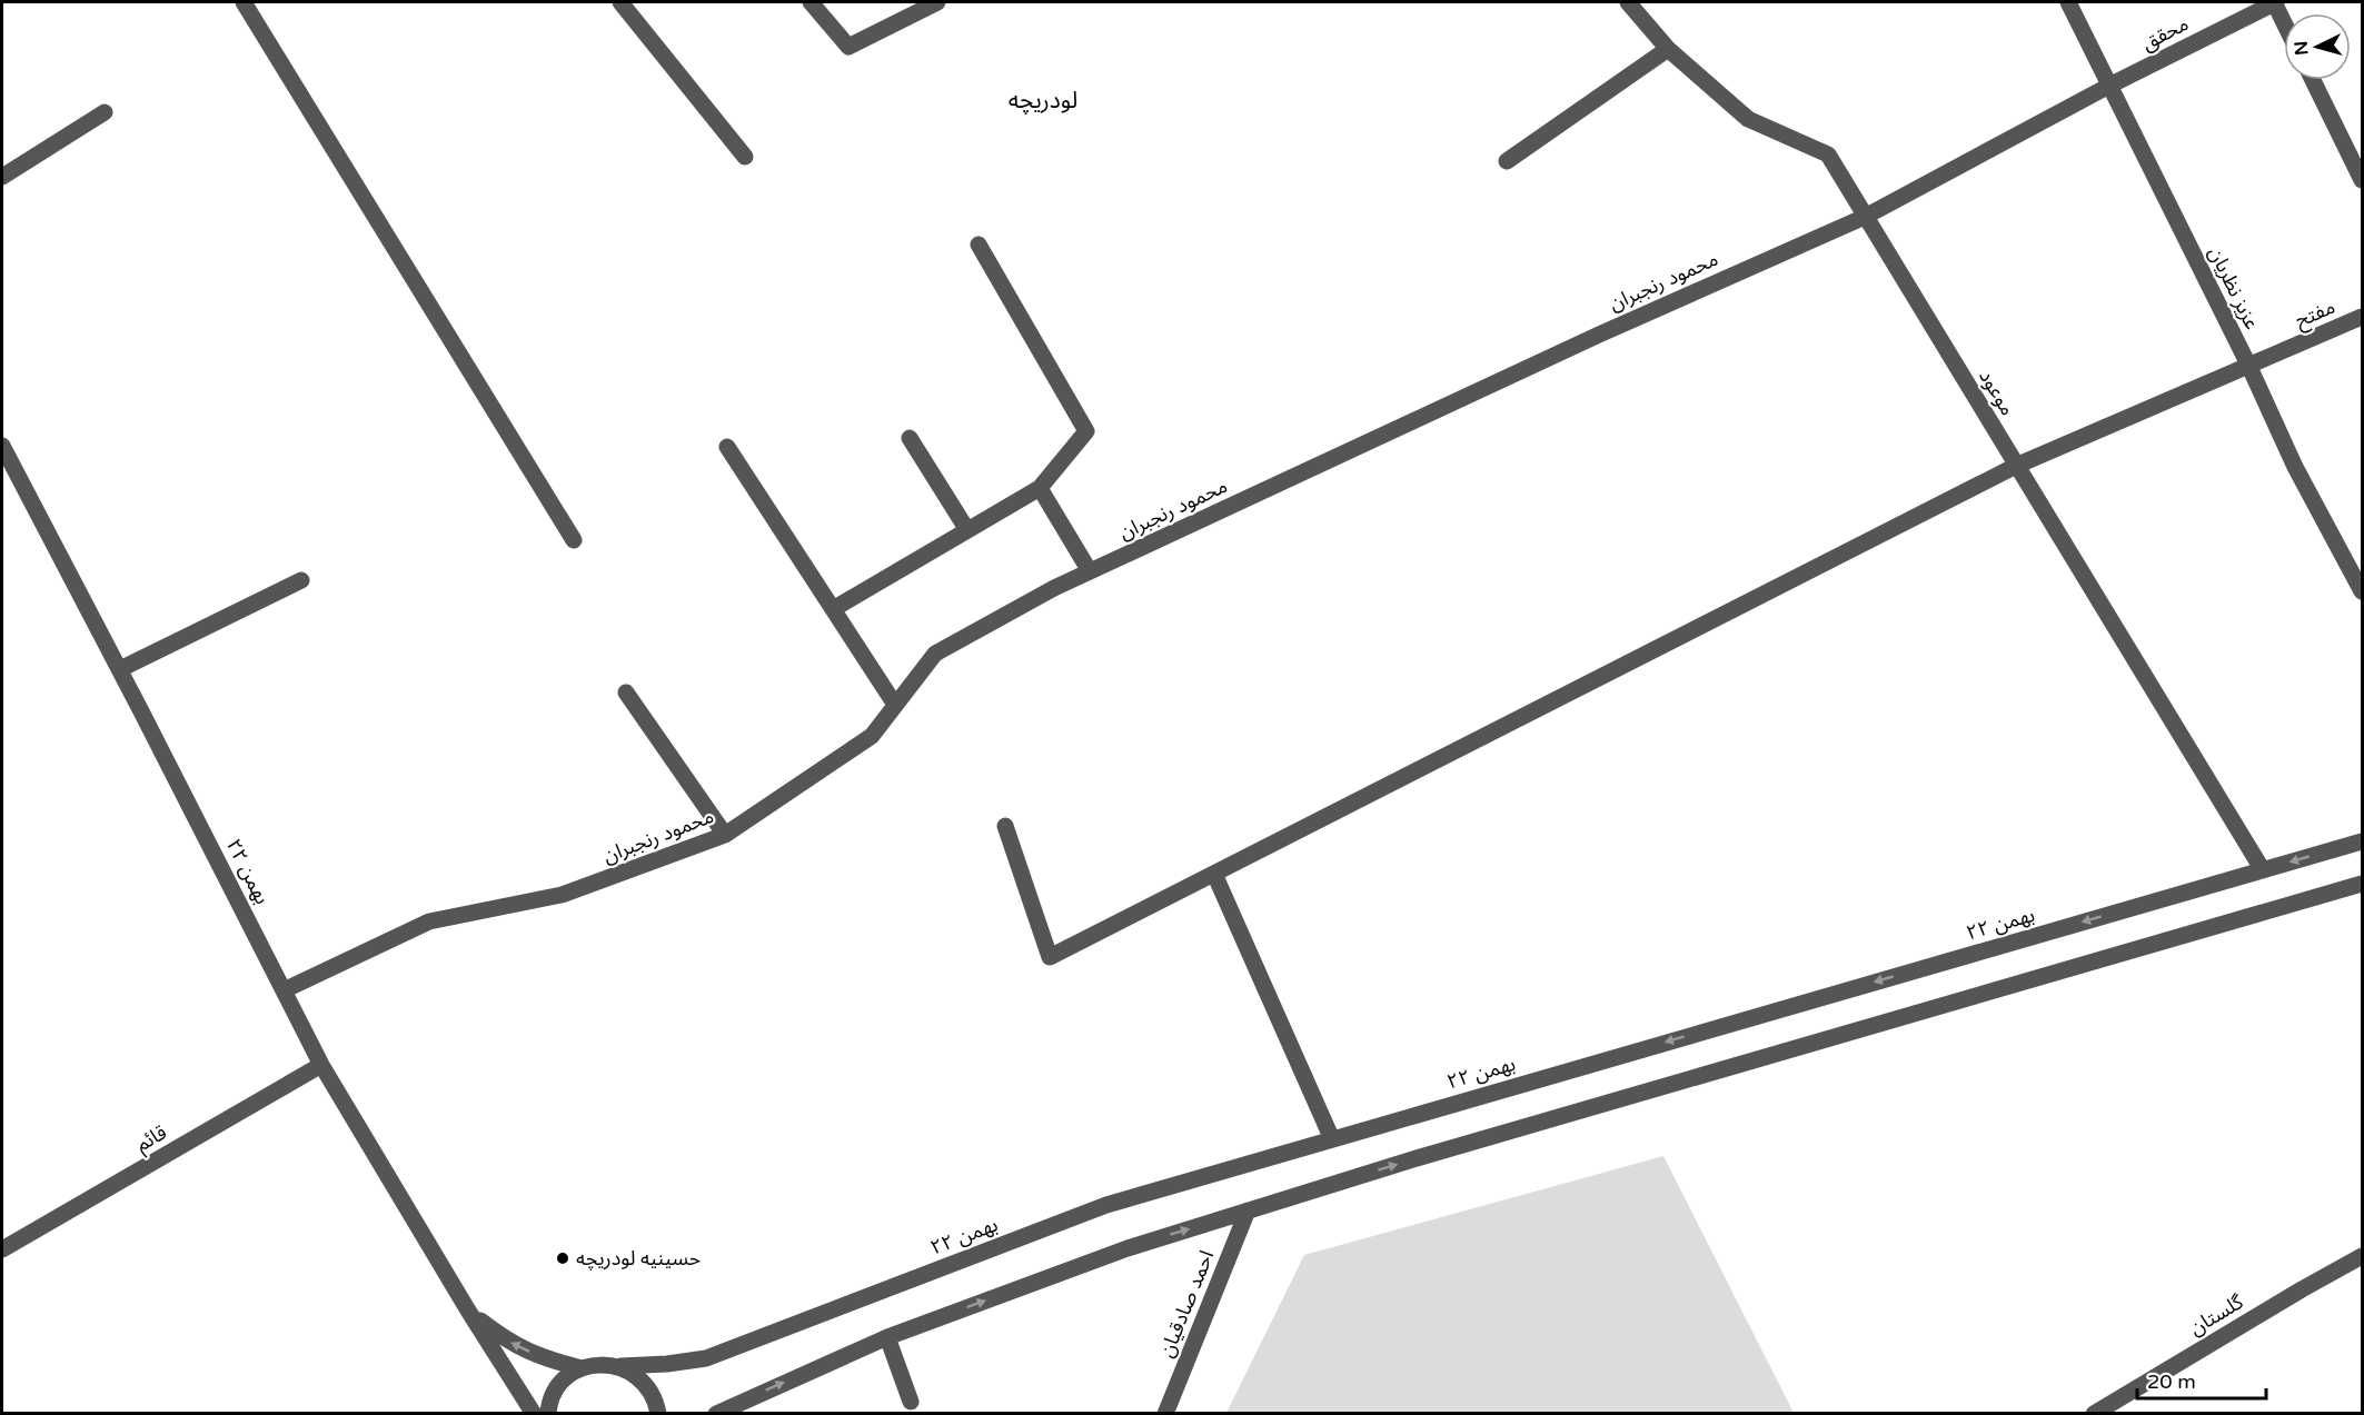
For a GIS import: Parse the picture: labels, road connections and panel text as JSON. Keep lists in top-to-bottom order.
{
  "streets": {
    "street": [
      "محقق",
      "محمود رنجبران",
      "عزیز نظریان",
      "مفتح",
      "موعود",
      "۲۲ بهمن",
      "قائم",
      "احمد صادقیان",
      "گلستان"
    ]
  },
  "crossings": [
    ["محقق", "محمود رنجبران"],
    ["محقق", "عزیز نظریان"],
    ["محمود رنجبران", "عزیز نظریان"],
    ["محمود رنجبران", "موعود"],
    ["محمود رنجبران", "۲۲ بهمن"],
    ["عزیز نظریان", "مفتح"],
    ["مفتح", "موعود"],
    ["موعود", "۲۲ بهمن"],
    ["۲۲ بهمن", "قائم"]
  ],
  "districts": ["لودریچه"],
  "places": ["حسینیه لودریچه"],
  "scale_bar": "20 m",
  "north": "left"
}
